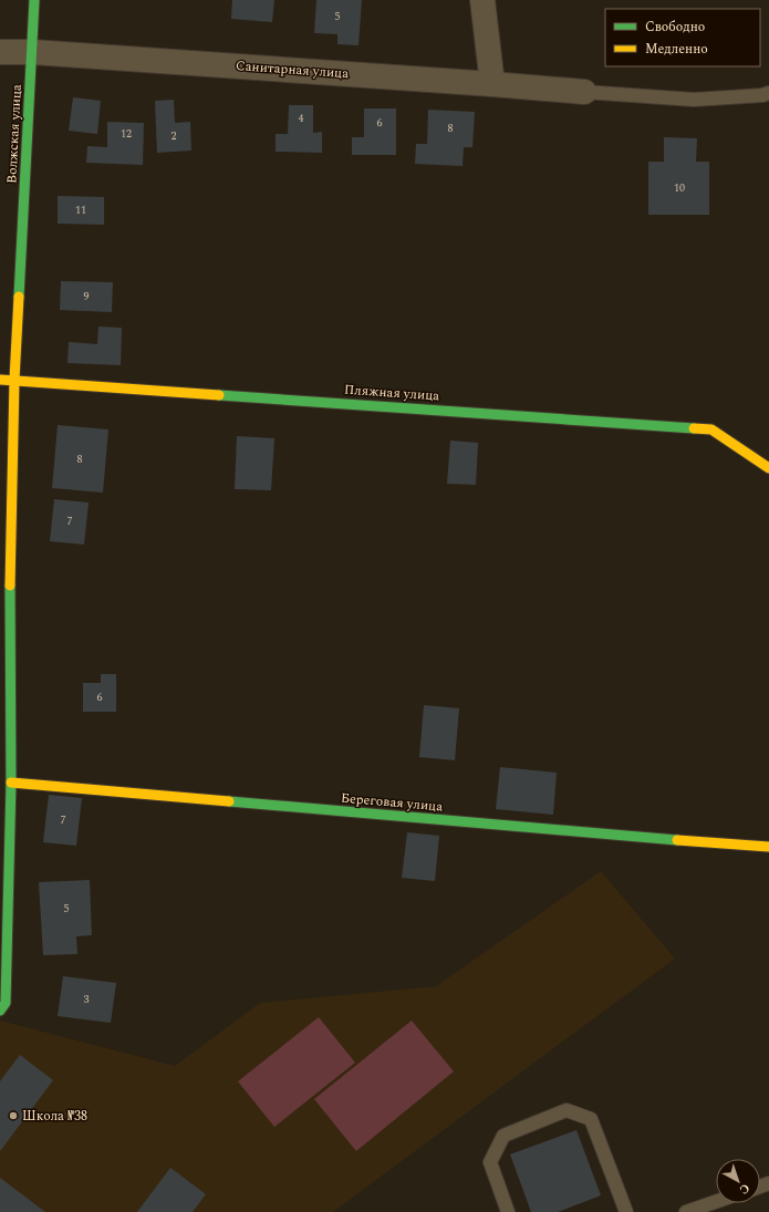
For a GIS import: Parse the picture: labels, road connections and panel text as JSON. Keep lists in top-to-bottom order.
{
  "streets": {
    "street": [
      "Санитарная улица",
      "Волжская улица",
      "Пляжная улица",
      "Береговая улица"
    ]
  },
  "crossings": [
    ["Санитарная улица", "Волжская улица"],
    ["Волжская улица", "Пляжная улица"],
    ["Волжская улица", "Береговая улица"]
  ],
  "places": ["Школа №38"],
  "house_numbers": [
    "5",
    "4",
    "6",
    "8",
    "12",
    "2",
    "10",
    "11",
    "9",
    "8",
    "7",
    "6",
    "7",
    "5",
    "3"
  ],
  "legend": ["Свободно", "Медленно"],
  "north": "bottom right"
}
